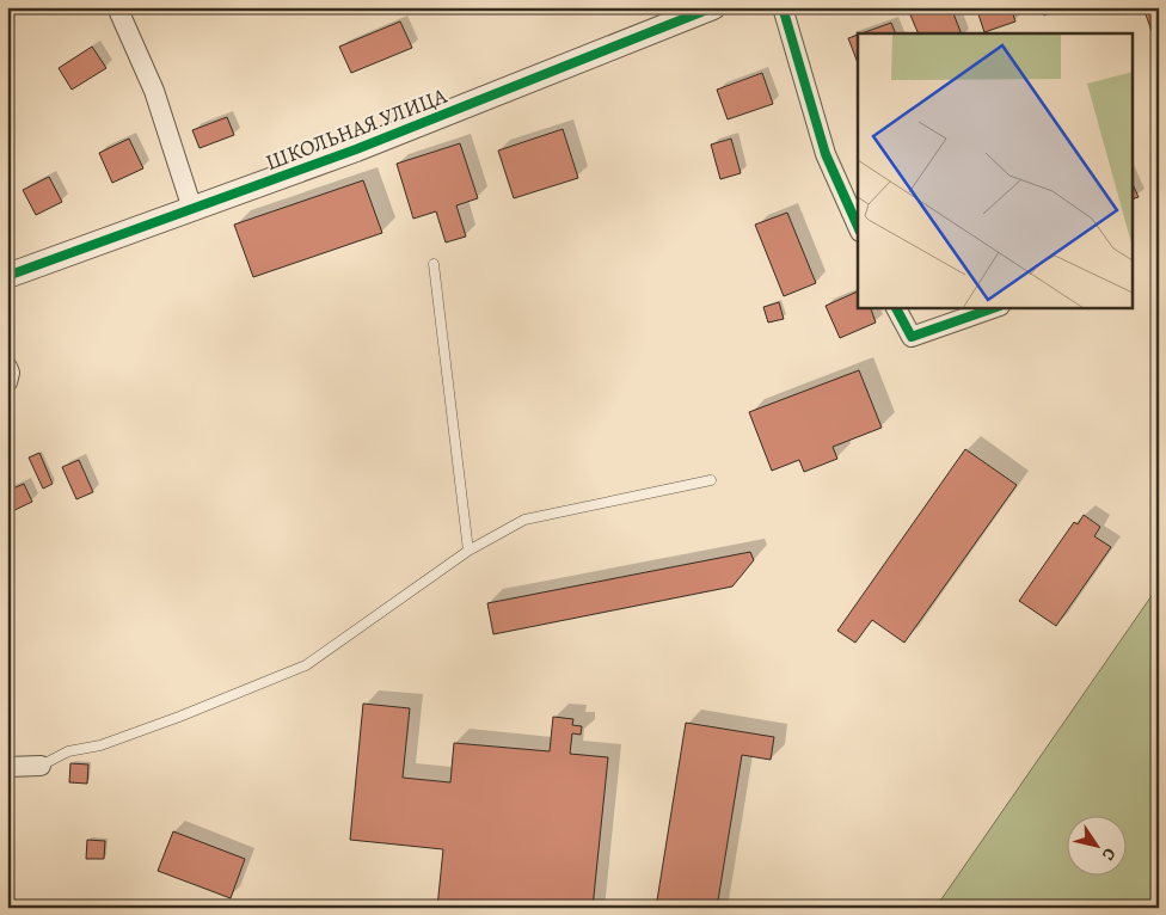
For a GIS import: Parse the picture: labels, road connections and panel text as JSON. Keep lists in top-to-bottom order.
{
  "streets": {
    "street": ["ШКОЛЬНАЯ УЛИЦА"]
  },
  "north": "bottom right"
}
